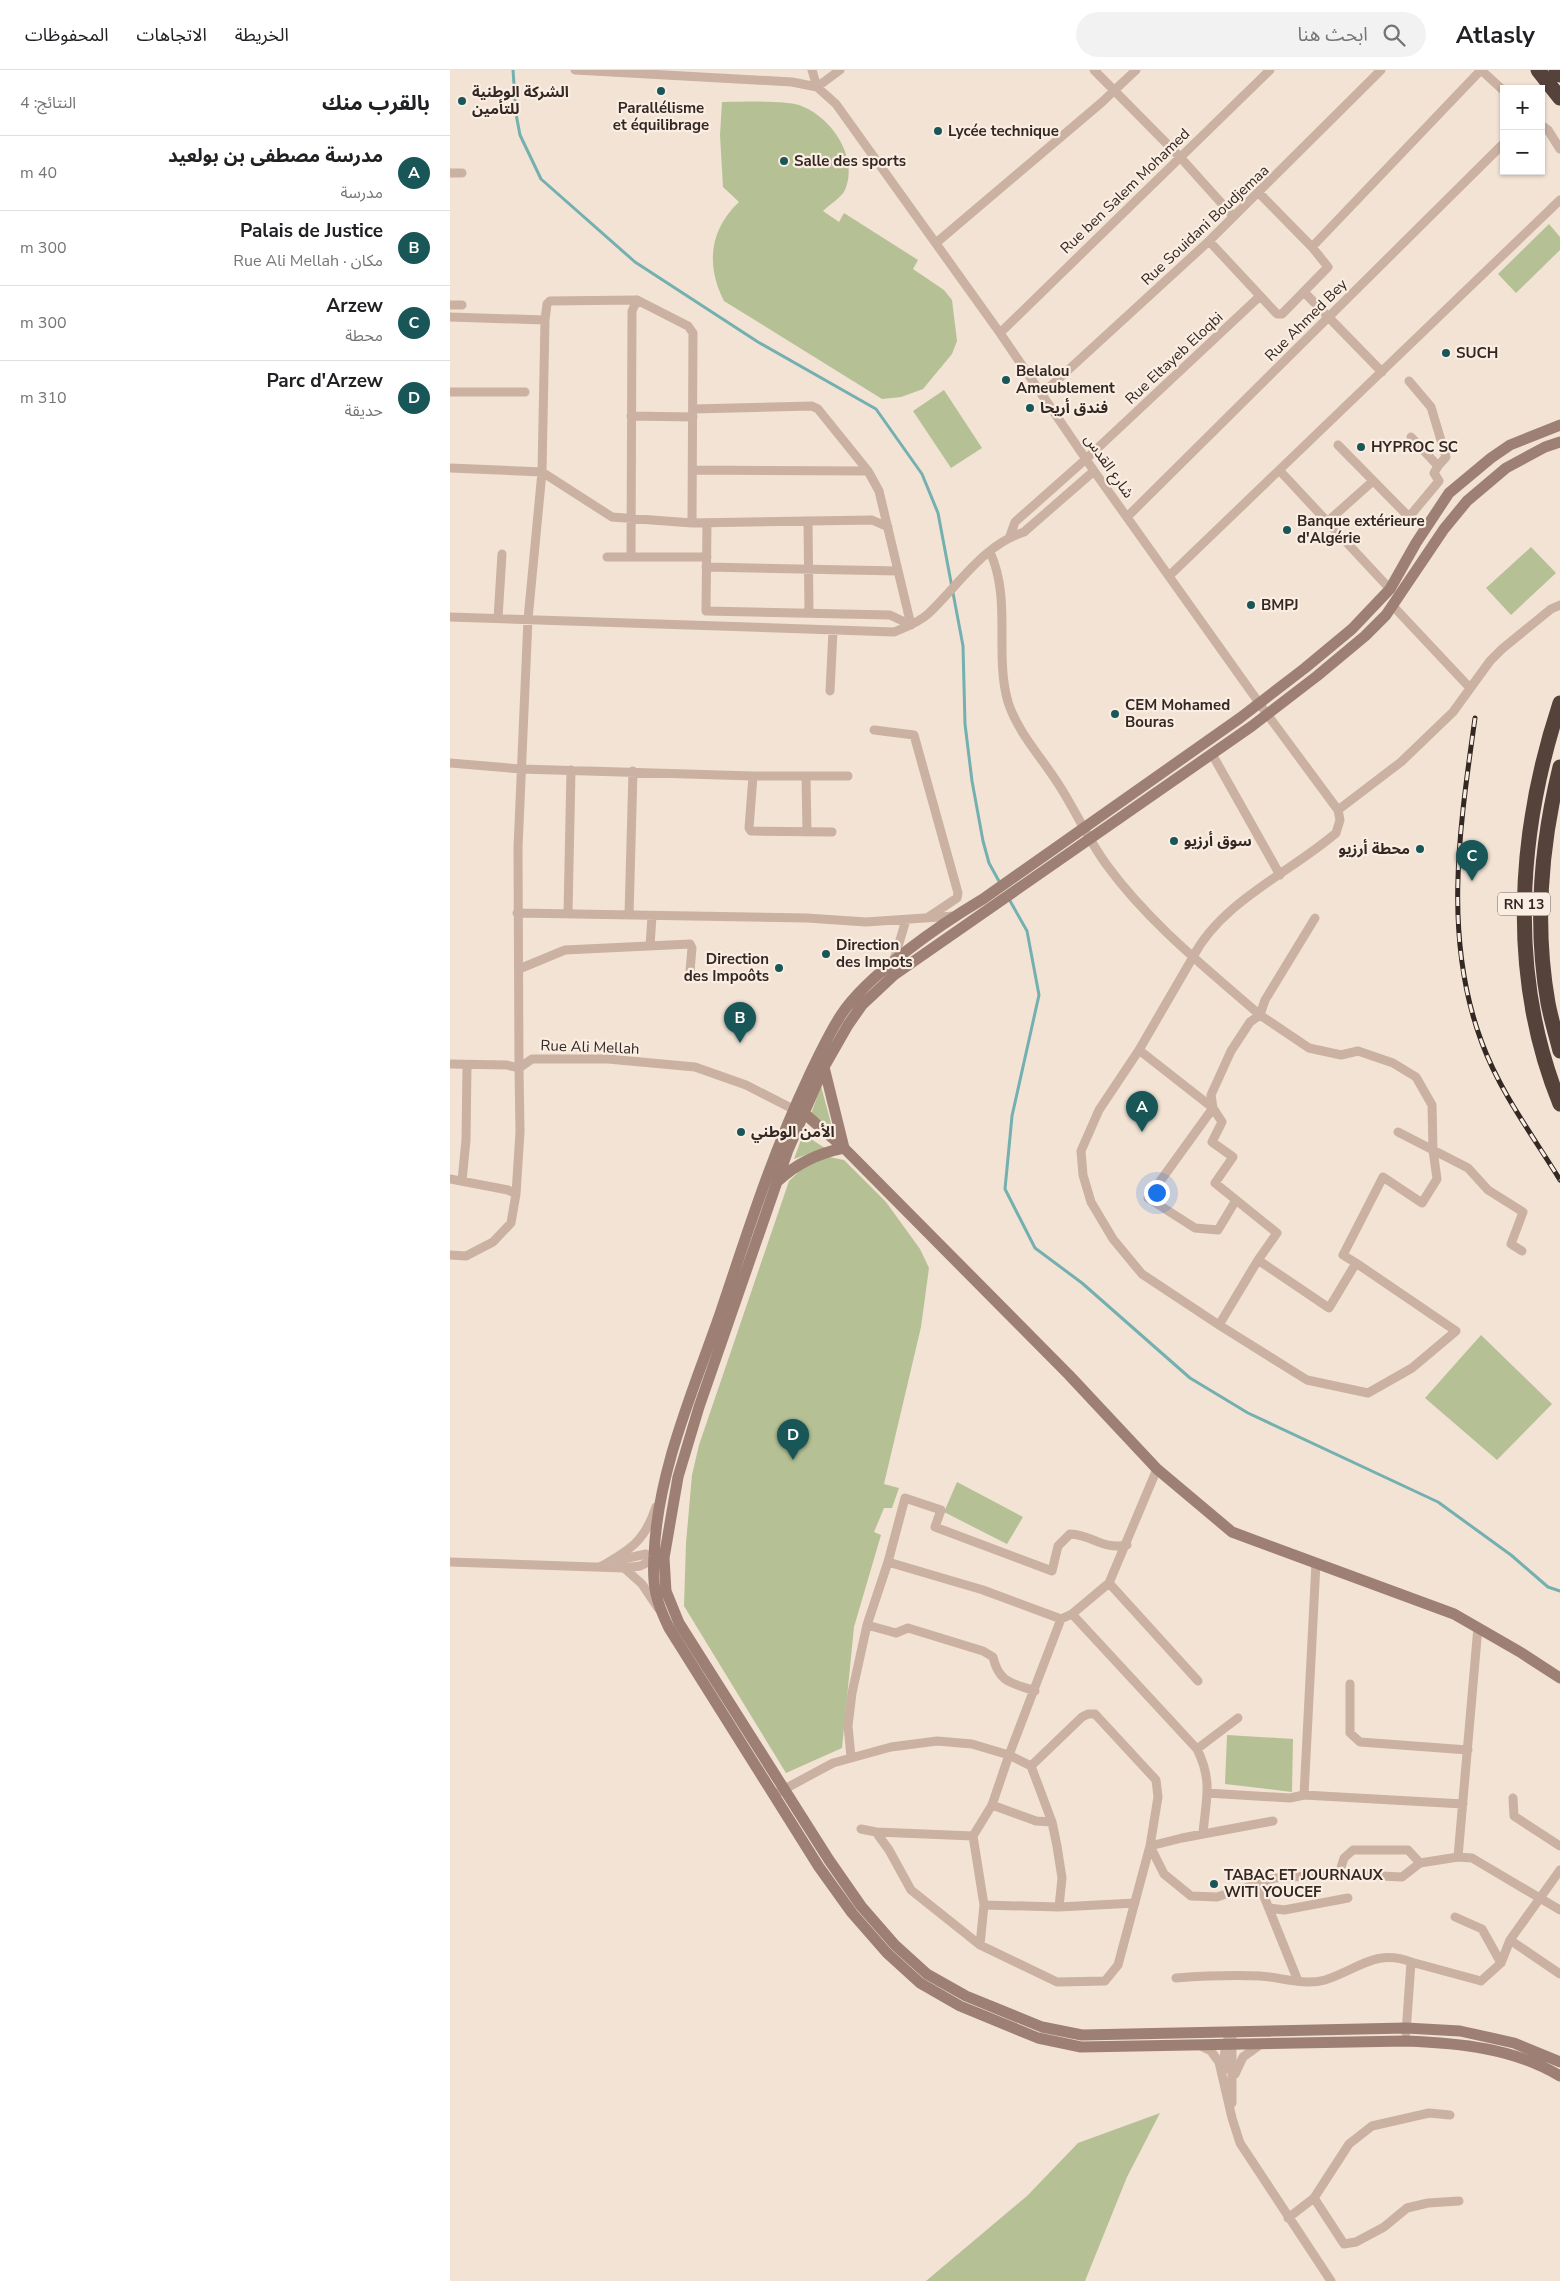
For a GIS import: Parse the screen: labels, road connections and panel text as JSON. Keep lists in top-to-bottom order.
{
  "streets": {
    "highway": ["RN 13"],
    "street": [
      "Rue ben Salem Mohamed",
      "Rue Souidani Boudjemaa",
      "Rue Ahmed Bey",
      "Rue Eltayeb Eloqbi",
      "شارع القدس",
      "Rue Ali Mellah"
    ]
  },
  "crossings": [
    ["Rue ben Salem Mohamed", "شارع القدس"],
    ["Rue Souidani Boudjemaa", "شارع القدس"],
    ["Rue Ahmed Bey", "شارع القدس"],
    ["Rue Eltayeb Eloqbi", "شارع القدس"]
  ],
  "places": [
    "Parallélisme et équilibrage",
    "الشركة الوطنية للتأمين",
    "Lycée technique",
    "Salle des sports",
    "SUCH",
    "Belalou Ameublement",
    "فندق أريحا",
    "HYPROC SC",
    "Banque extérieure d'Algérie",
    "BMPJ",
    "CEM Mohamed Bouras",
    "سوق أرزيو",
    "محطة أرزيو",
    "Direction des Impots",
    "Direction des Impoôts",
    "الأمن الوطني",
    "TABAC ET JOURNAUX WITI YOUCEF"
  ],
  "page": {
    "header": "Atlasly",
    "search": "ابحث هنا",
    "nav": ["الخريطة", "الاتجاهات", "المحفوظات"],
    "heading": ["بالقرب منك", "النتائج: 4"],
    "map_buttons": ["+", "−"],
    "list": [
      {
        "mark": "A",
        "name": "مدرسة مصطفى بن بولعيد",
        "note": "مدرسة",
        "value": "40 m"
      },
      {
        "mark": "B",
        "name": "Palais de Justice",
        "note": "مكان · Rue Ali Mellah",
        "value": "300 m"
      },
      {
        "mark": "C",
        "name": "Arzew",
        "note": "محطة",
        "value": "300 m"
      },
      {
        "mark": "D",
        "name": "Parc d'Arzew",
        "note": "حديقة",
        "value": "310 m"
      }
    ],
    "pins": [
      "C",
      "B",
      "A",
      "D"
    ]
  }
}
